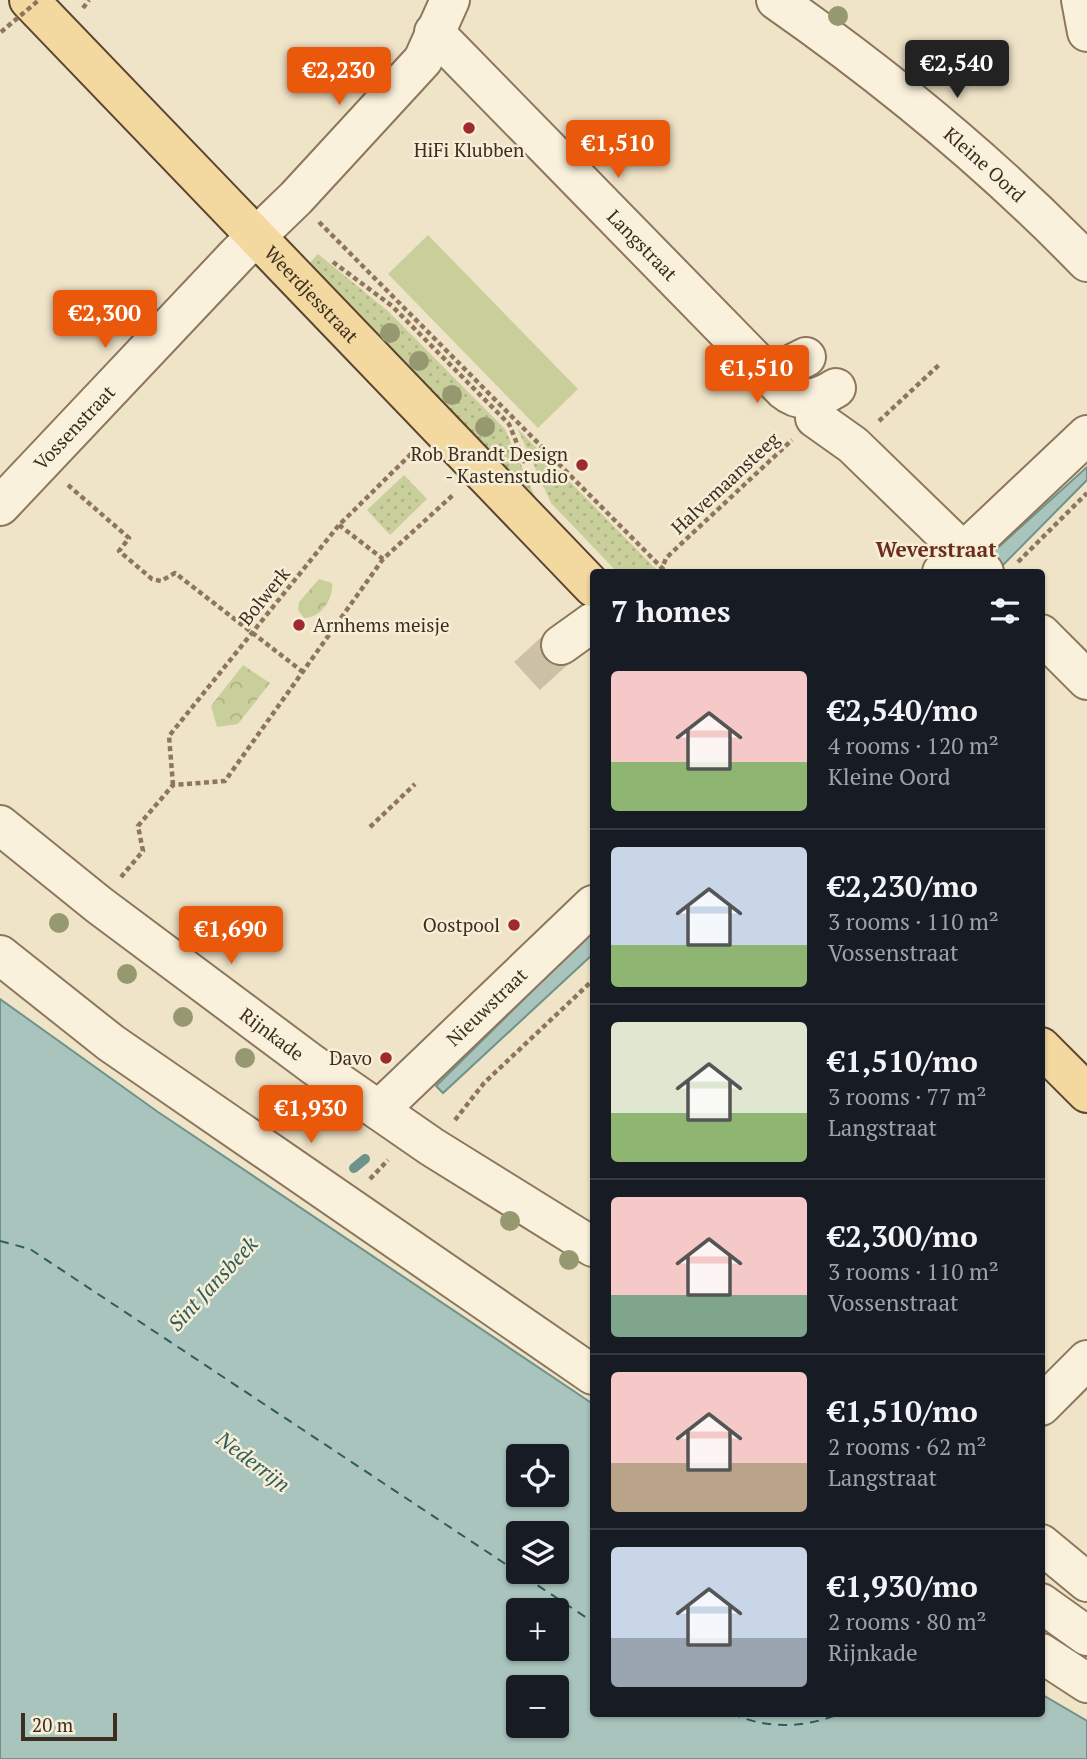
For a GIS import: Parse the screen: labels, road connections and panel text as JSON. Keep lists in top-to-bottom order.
{
  "streets": {
    "main road": ["Weerdjesstraat"],
    "street": [
      "Kleine Oord",
      "Langstraat",
      "Vossenstraat",
      "Nieuwstraat",
      "Rijnkade"
    ],
    "path": ["Halvemaansteeg", "Bolwerk"]
  },
  "crossings": [
    ["Langstraat", "Vossenstraat"],
    ["Langstraat", "Halvemaansteeg"],
    ["Weerdjesstraat", "Vossenstraat"],
    ["Nieuwstraat", "Rijnkade"]
  ],
  "districts": ["Weverstraat"],
  "water": ["Sint Jansbeek", "Nederrijn"],
  "places": [
    "HiFi Klubben",
    "Rob Brandt Design - Kastenstudio",
    "Arnhems meisje",
    "Oostpool",
    "Davo"
  ],
  "scale_bar": "20 m",
  "page": {
    "price": [
      "€2,540",
      "€2,230",
      "€1,510",
      "€2,300",
      "€1,510",
      "€1,690",
      "€1,930"
    ],
    "heading": "7 homes",
    "list": [
      {
        "name": "€2,540/mo",
        "note": "4 rooms · 120 m² · Kleine Oord"
      },
      {
        "name": "€2,230/mo",
        "note": "3 rooms · 110 m² · Vossenstraat"
      },
      {
        "name": "€1,510/mo",
        "note": "3 rooms · 77 m² · Langstraat"
      },
      {
        "name": "€2,300/mo",
        "note": "3 rooms · 110 m² · Vossenstraat"
      },
      {
        "name": "€1,510/mo",
        "note": "2 rooms · 62 m² · Langstraat"
      },
      {
        "name": "€1,930/mo",
        "note": "2 rooms · 80 m² · Rijnkade"
      }
    ],
    "map_buttons": ["+", "−"],
    "scale": "20 m"
  }
}
